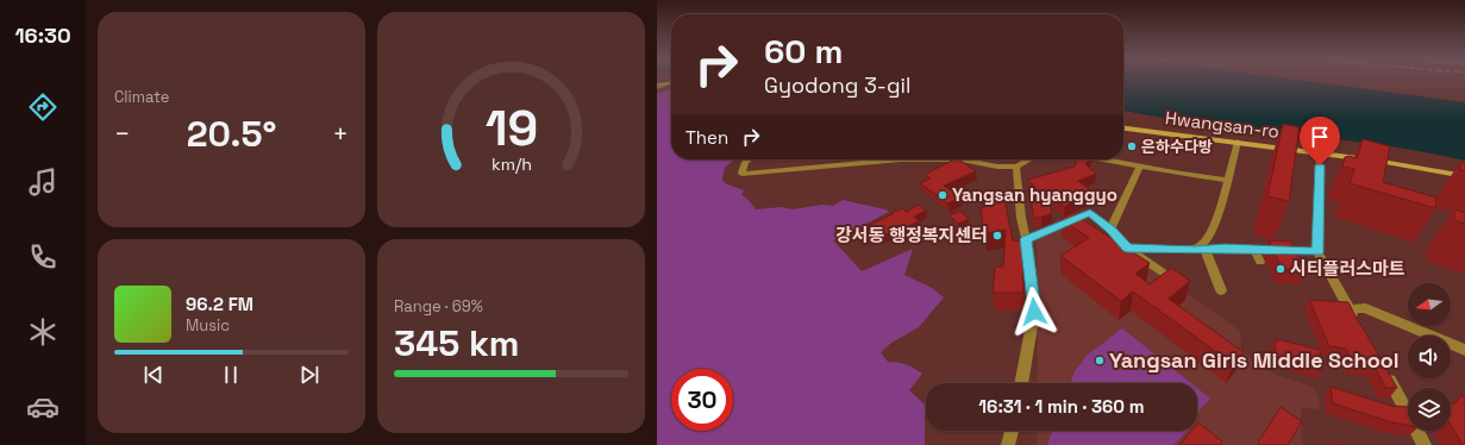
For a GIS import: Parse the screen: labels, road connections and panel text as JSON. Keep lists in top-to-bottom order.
{
  "streets": {
    "main road": ["Hwangsan-ro"]
  },
  "places": [
    "은하수다방",
    "Yangsan hyanggyo",
    "강서동 행정복지센터",
    "시티플러스마트",
    "Yangsan Girls Middle School"
  ],
  "north": "left",
  "page": {
    "tabs": "16:30",
    "tile": [
      "Climate",
      ["Range · 69%", "345 km"]
    ],
    "turn": ["60 m", "Gyodong 3-gil"],
    "heat": ["−", "20.5°", "+"],
    "then": "Then",
    "song": ["96.2 FM", "Music"],
    "limit": "30",
    "trip": "16:31 · 1 min · 360 m",
    "gauge": ["19", "km/h"]
  }
}
